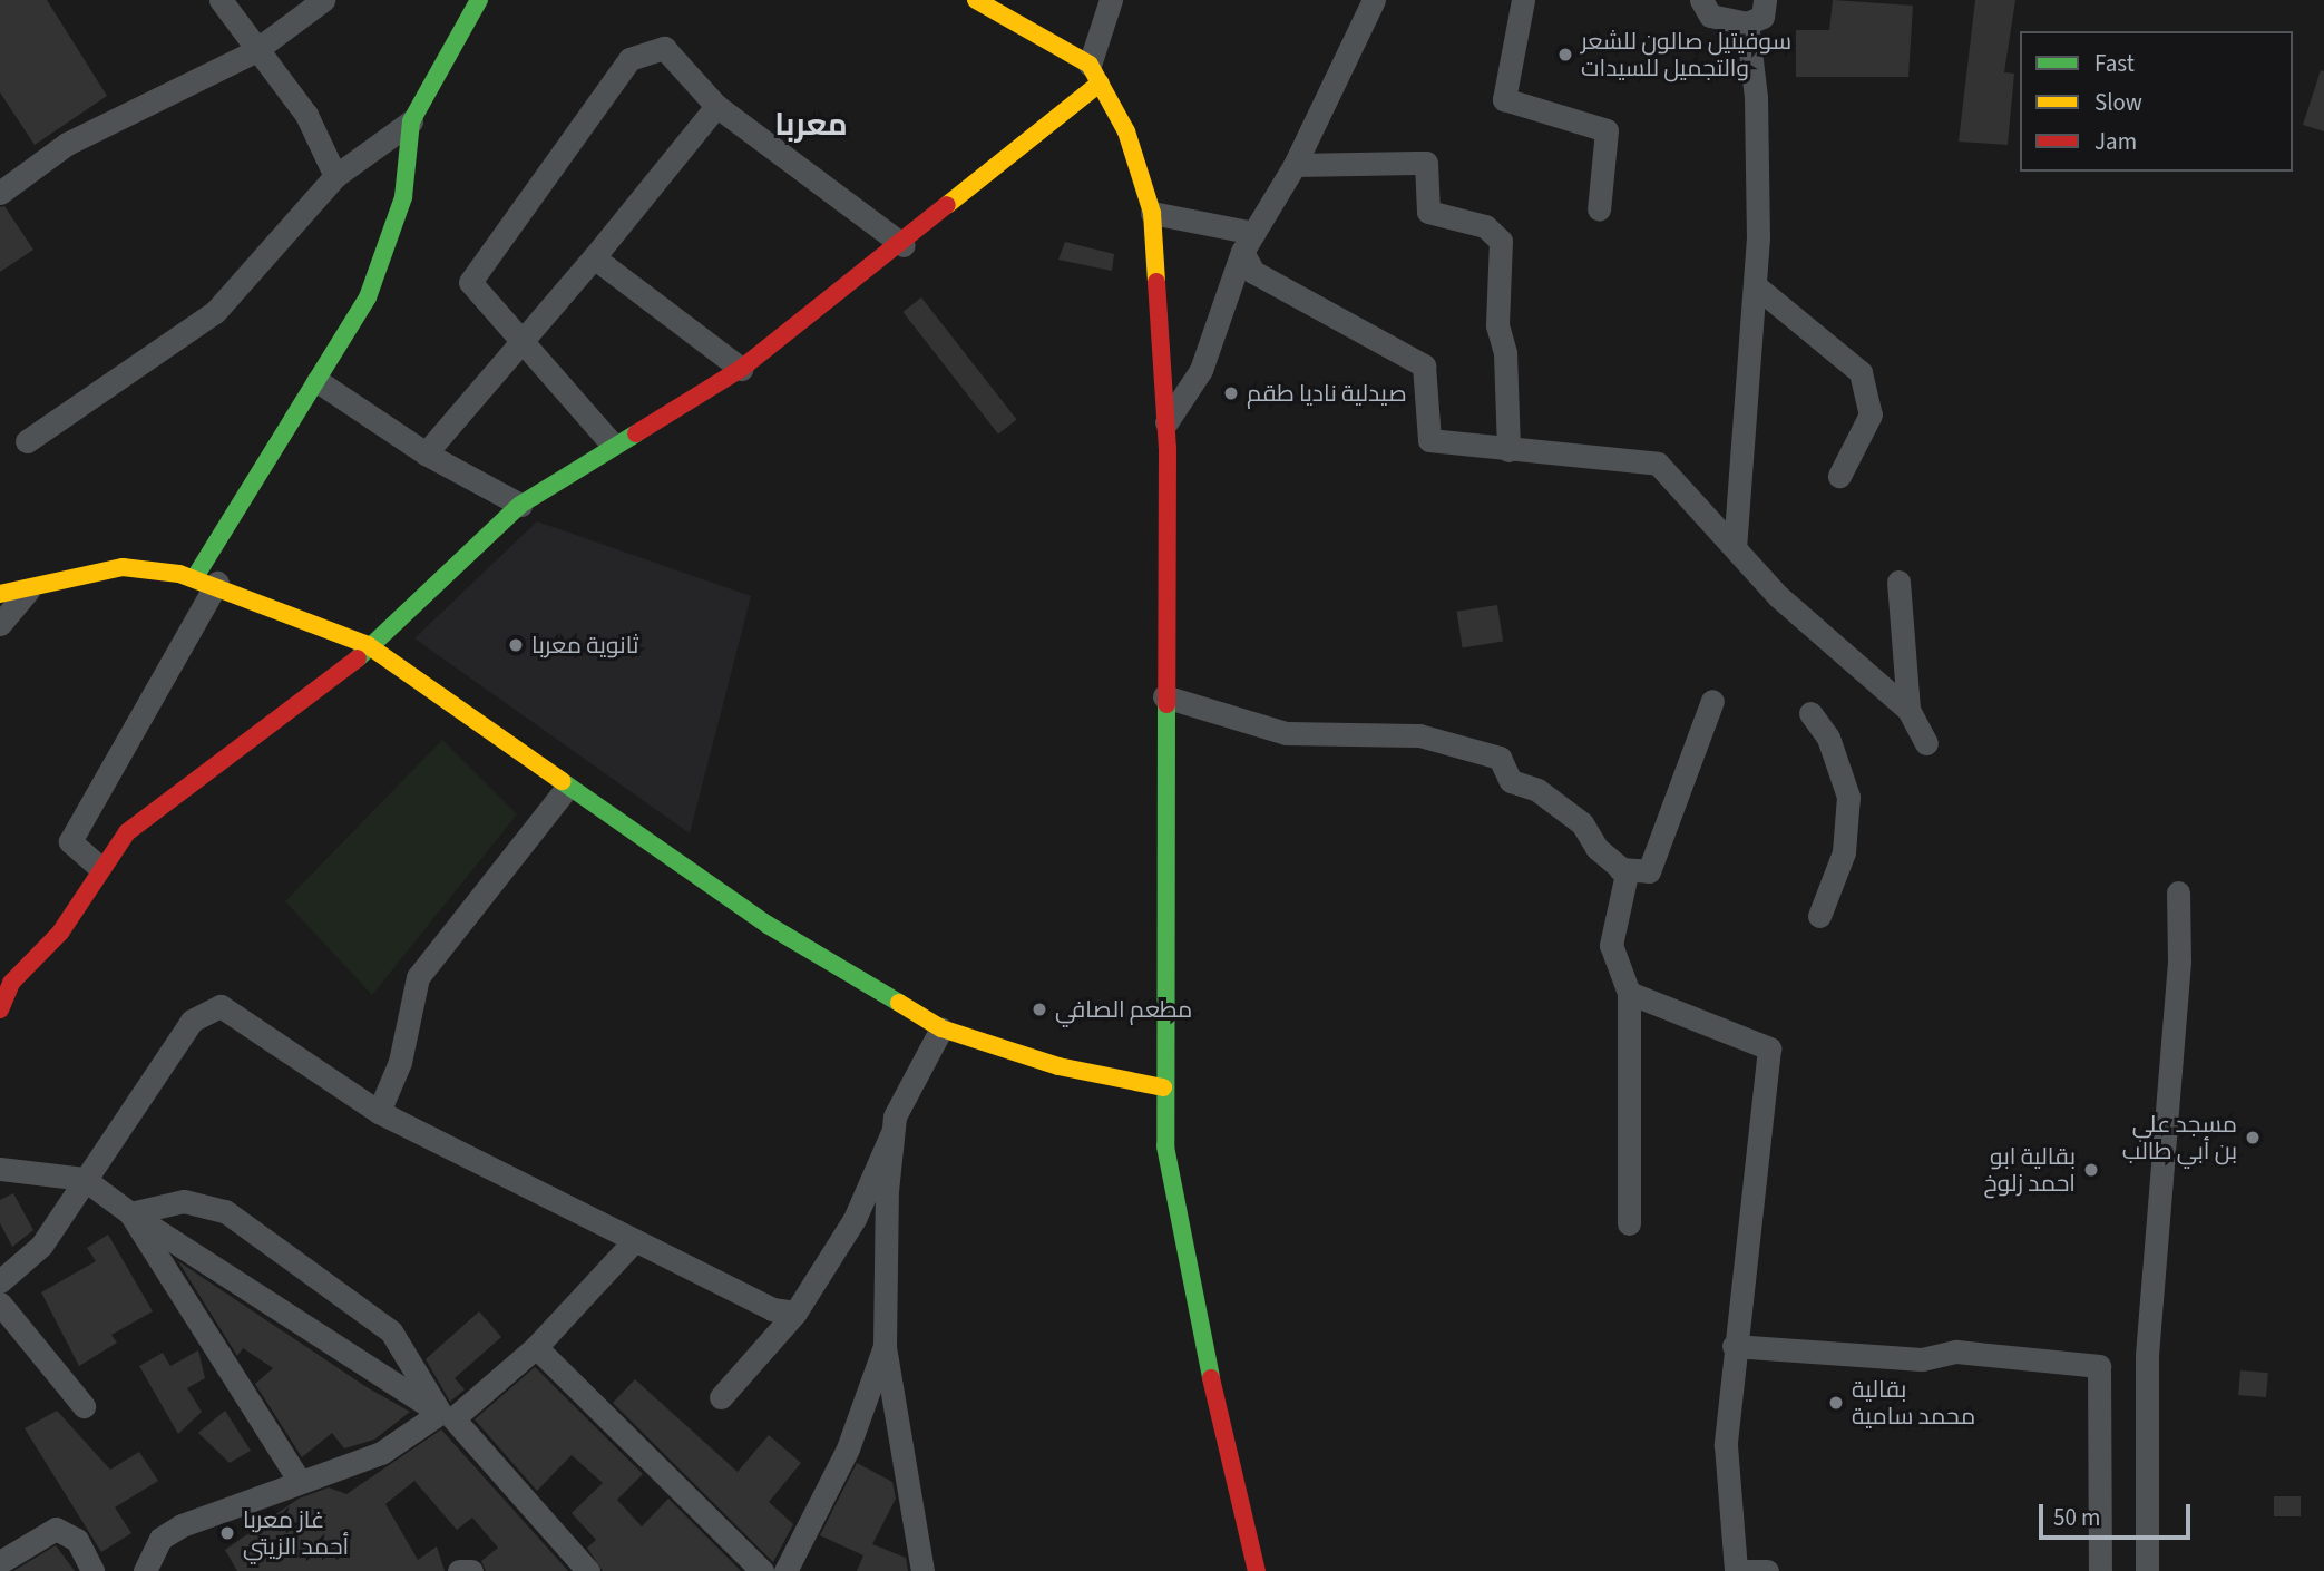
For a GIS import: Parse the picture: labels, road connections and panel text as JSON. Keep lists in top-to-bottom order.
{
  "districts": ["معربا"],
  "places": [
    "سوفيتيل صالون للشعر والتجميل للسيدات",
    "صيدلية ناديا طقم",
    "ثانوية معربا",
    "مطعم الصافي",
    "مسجد علي بن أبي طالب",
    "بقالية ابو احمد زلوخ",
    "بقالية محمد سامية",
    "غاز معربا أحمد الزيتي"
  ],
  "legend": ["Fast", "Slow", "Jam"],
  "scale_bar": "50 m"
}
